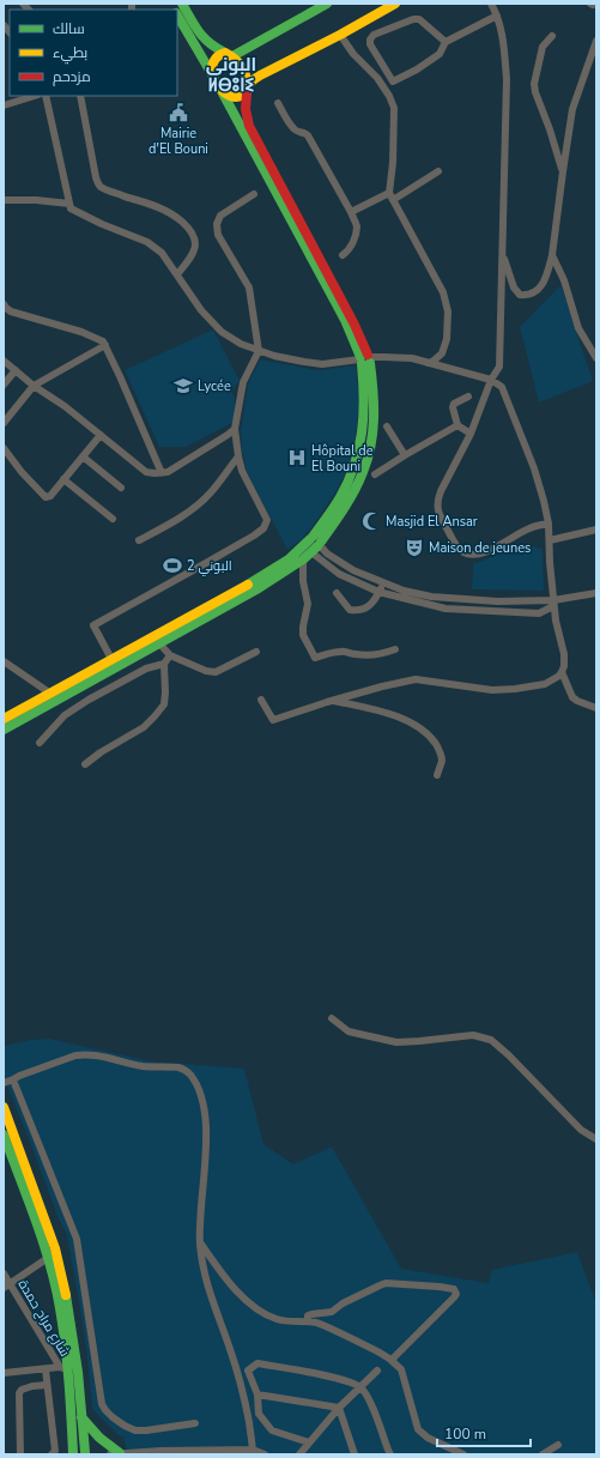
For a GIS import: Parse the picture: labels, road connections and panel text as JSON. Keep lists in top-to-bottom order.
{
  "streets": {
    "street": ["شارع مراح حمدة"]
  },
  "districts": ["البوني ⵍⴱⵓⵏⵉ"],
  "places": {
    "public building": ["Mairie d'El Bouni"],
    "school or university": ["Lycée"],
    "hospital": ["Hôpital de El Bouni"],
    "mosque": ["Masjid El Ansar"],
    "theatre": ["Maison de jeunes"],
    "sports": ["البوني 2"]
  },
  "legend": ["سالك", "بطيء", "مزدحم"],
  "scale_bar": "100 m"
}
